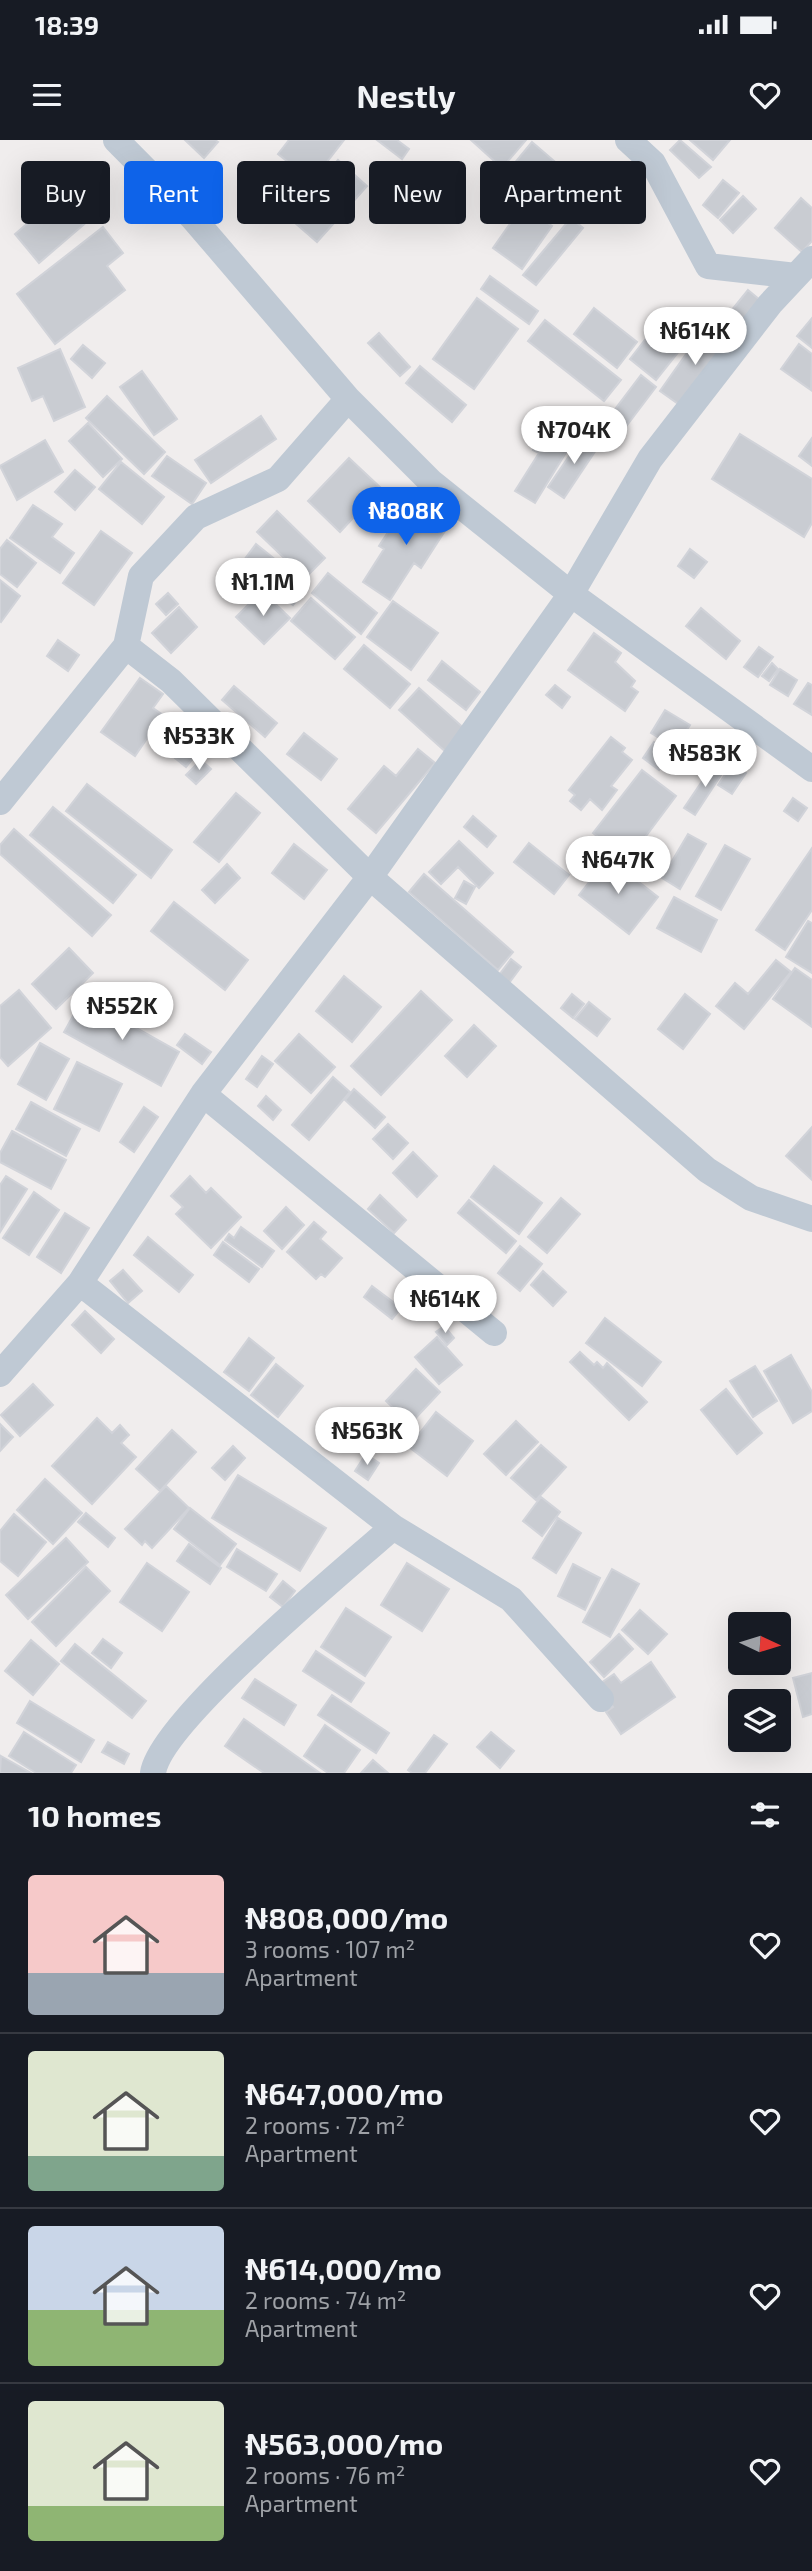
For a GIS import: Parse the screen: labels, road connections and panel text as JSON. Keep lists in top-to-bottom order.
{
  "north": "right",
  "page": {
    "status": "18:39",
    "header": "Nestly",
    "chip": [
      "Buy",
      "Rent",
      "Filters",
      "New",
      "Apartment"
    ],
    "price": [
      "₦614K",
      "₦704K",
      "₦808K",
      "₦1.1M",
      "₦533K",
      "₦583K",
      "₦647K",
      "₦552K",
      "₦614K",
      "₦563K"
    ],
    "heading": "10 homes",
    "list": [
      {
        "name": "₦808,000/mo",
        "note": "3 rooms · 107 m² · Apartment"
      },
      {
        "name": "₦647,000/mo",
        "note": "2 rooms · 72 m² · Apartment"
      },
      {
        "name": "₦614,000/mo",
        "note": "2 rooms · 74 m² · Apartment"
      },
      {
        "name": "₦563,000/mo",
        "note": "2 rooms · 76 m² · Apartment"
      }
    ]
  }
}
